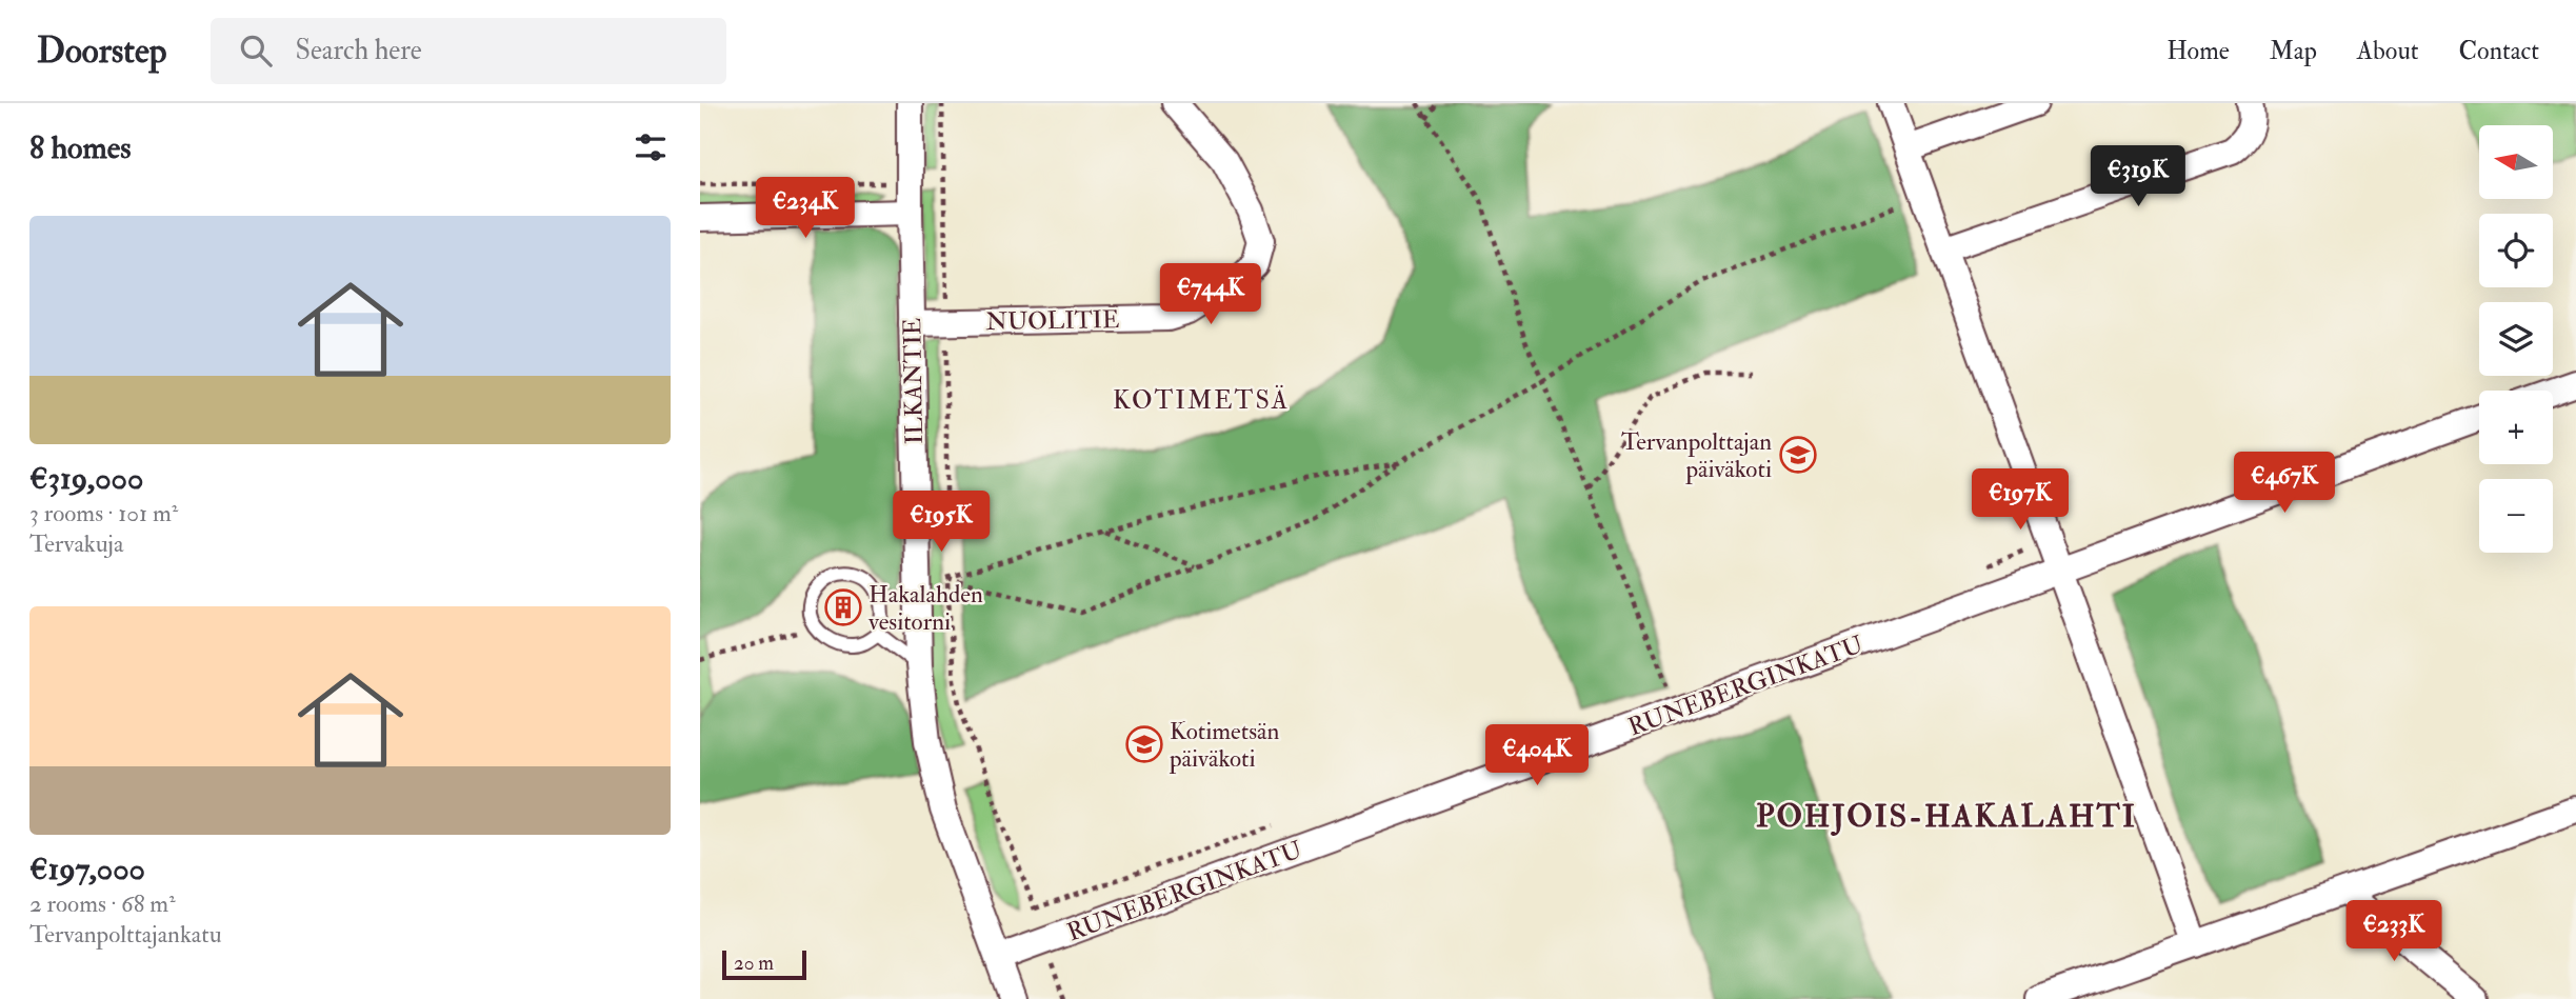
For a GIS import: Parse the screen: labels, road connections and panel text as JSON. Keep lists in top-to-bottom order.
{
  "streets": {
    "street": ["NUOLITIE", "ILKANTIE", "RUNEBERGINKATU"]
  },
  "crossings": [
    ["NUOLITIE", "ILKANTIE"],
    ["ILKANTIE", "RUNEBERGINKATU"]
  ],
  "districts": ["KOTIMETSÄ", "POHJOIS-HAKALAHTI"],
  "places": {
    "school or university": ["Tervanpolttajan päiväkoti", "Kotimetsän päiväkoti"],
    "building": ["Hakalahden vesitorni"]
  },
  "scale_bar": "20 m",
  "north": "left",
  "page": {
    "header": "Doorstep",
    "search": "Search here",
    "nav": [
      "Home",
      "Map",
      "About",
      "Contact"
    ],
    "heading": "8 homes",
    "map_buttons": ["+", "−"],
    "price": [
      "€319K",
      "€234K",
      "€744K",
      "€467K",
      "€197K",
      "€195K",
      "€404K",
      "€233K"
    ],
    "list": [
      {
        "name": "€319,000",
        "note": "3 rooms · 101 m² · Tervakuja"
      },
      {
        "name": "€197,000",
        "note": "2 rooms · 68 m² · Tervanpolttajankatu"
      }
    ],
    "scale": "20 m"
  }
}
